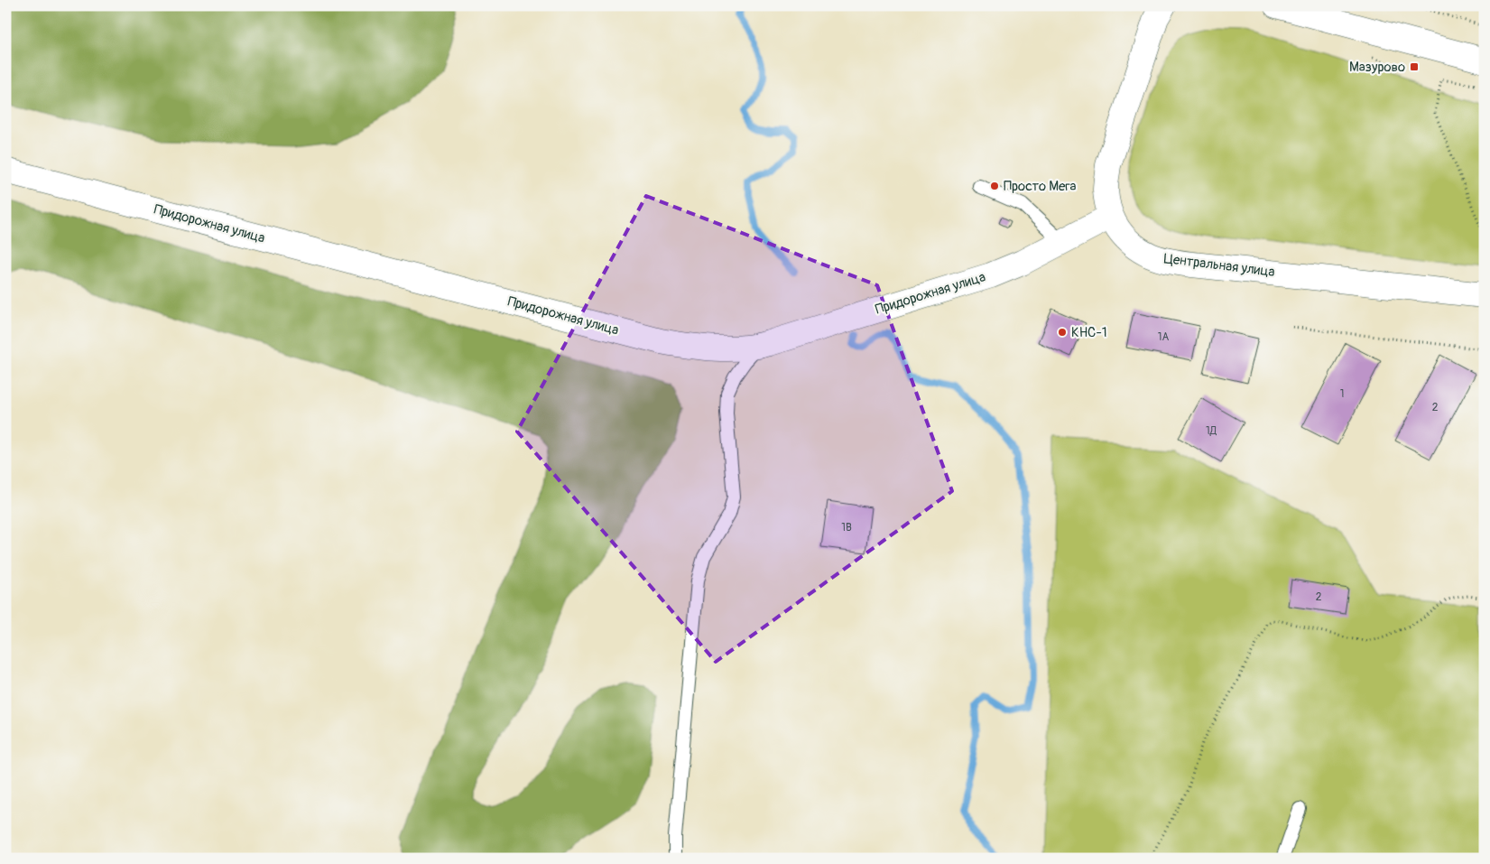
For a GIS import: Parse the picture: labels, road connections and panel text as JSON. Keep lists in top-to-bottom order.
{
  "streets": {
    "street": ["Придорожная улица", "Центральная улица"]
  },
  "crossings": [
    ["Придорожная улица", "Центральная улица"]
  ],
  "places": {
    "transit": ["Мазурово"],
    "other": ["Просто Мега", "КНС-1"]
  },
  "house_numbers": [
    "1А",
    "1",
    "2",
    "1Д",
    "1В",
    "2"
  ]
}
